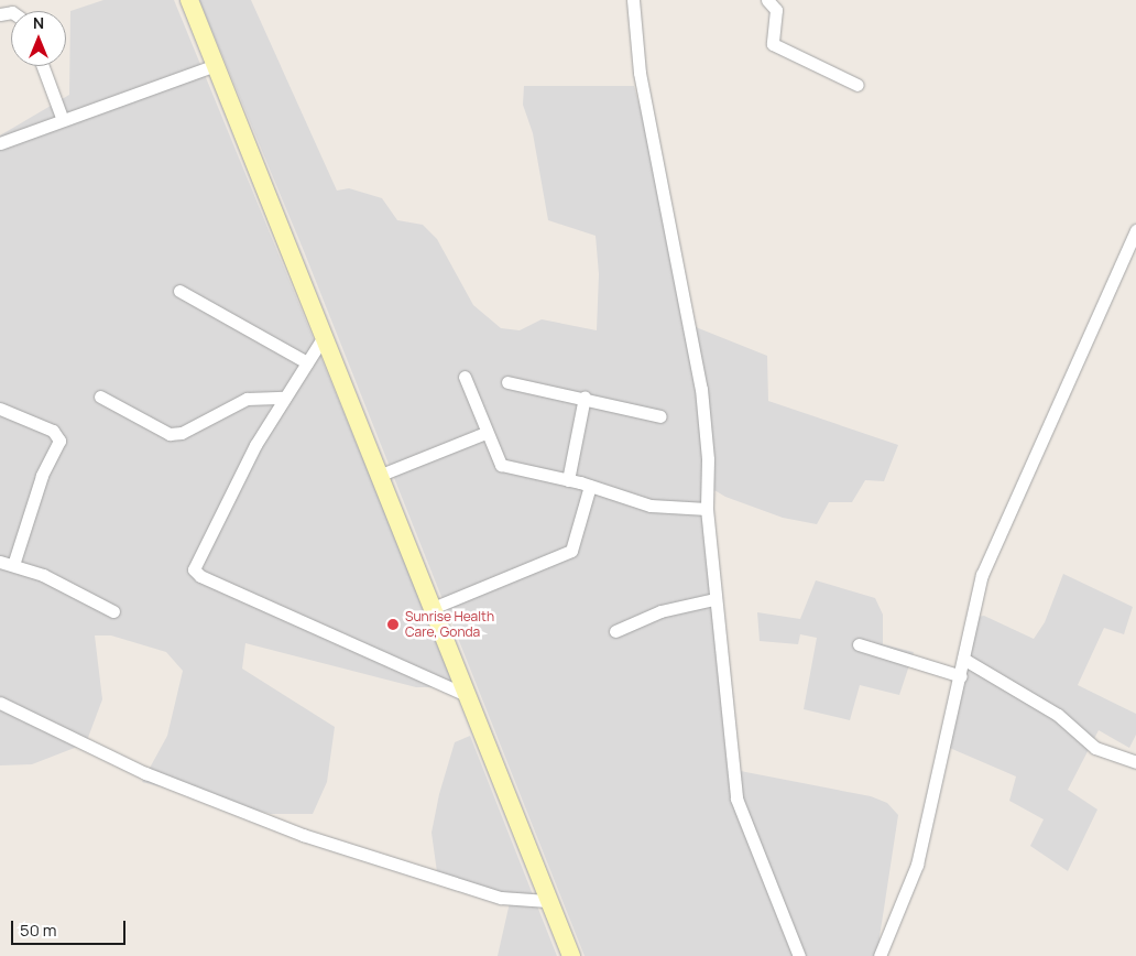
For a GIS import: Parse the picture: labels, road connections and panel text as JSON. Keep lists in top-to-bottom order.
{
  "places": ["Sunrise Health Care, Gonda"],
  "scale_bar": "50 m",
  "north": "top"
}
